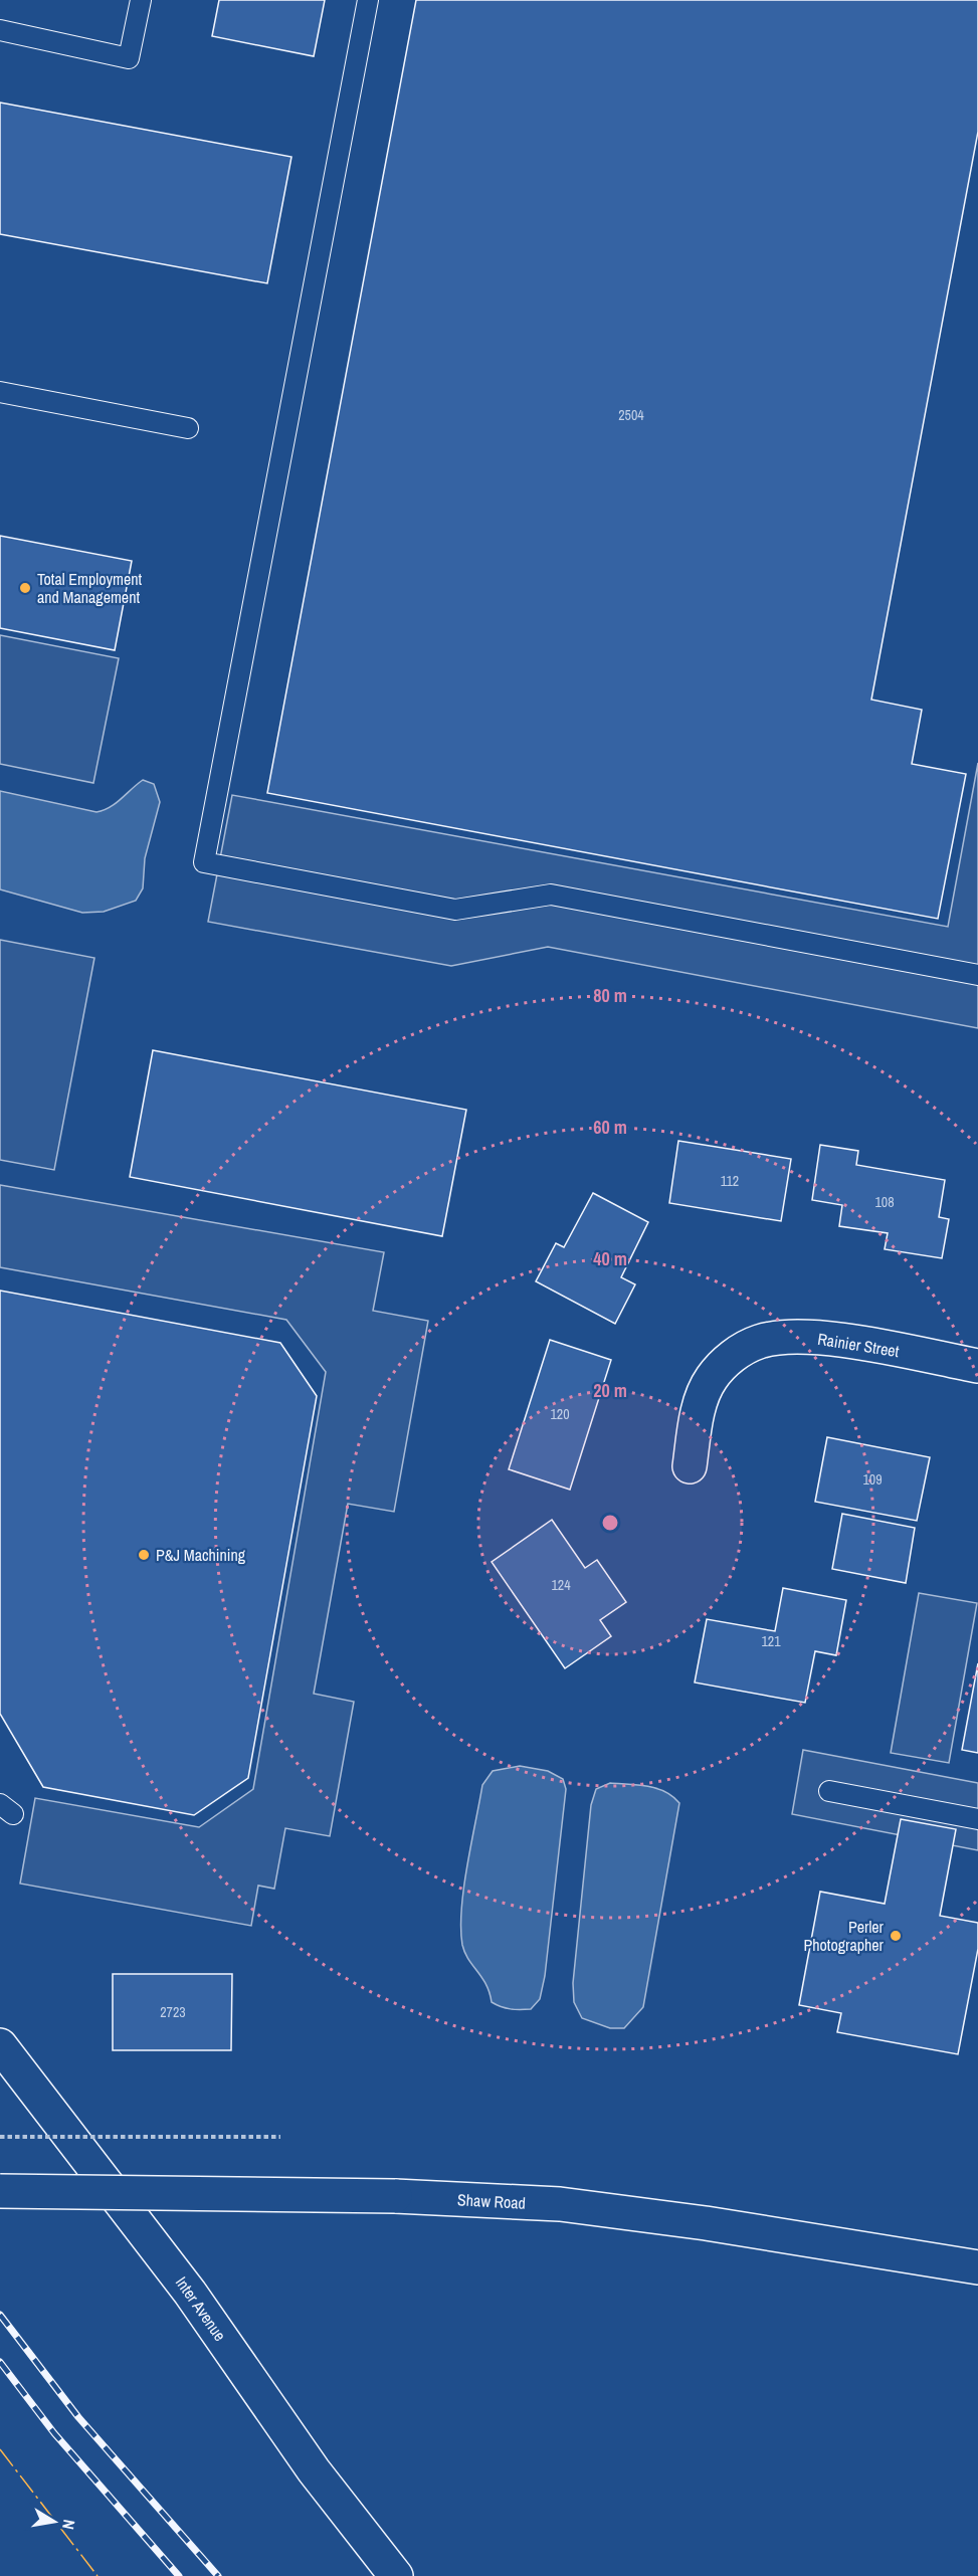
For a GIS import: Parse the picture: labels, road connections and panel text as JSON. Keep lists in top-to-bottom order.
{
  "streets": {
    "street": ["Rainier Street", "Shaw Road", "Inter Avenue"]
  },
  "places": ["Total Employment and Management", "P&J Machining", "Perler Photographer"],
  "house_numbers": [
    "2504",
    "112",
    "108",
    "120",
    "109",
    "124",
    "121",
    "2723"
  ],
  "north": "right",
  "rings": [
    "80 m",
    "60 m",
    "40 m",
    "20 m"
  ]
}
